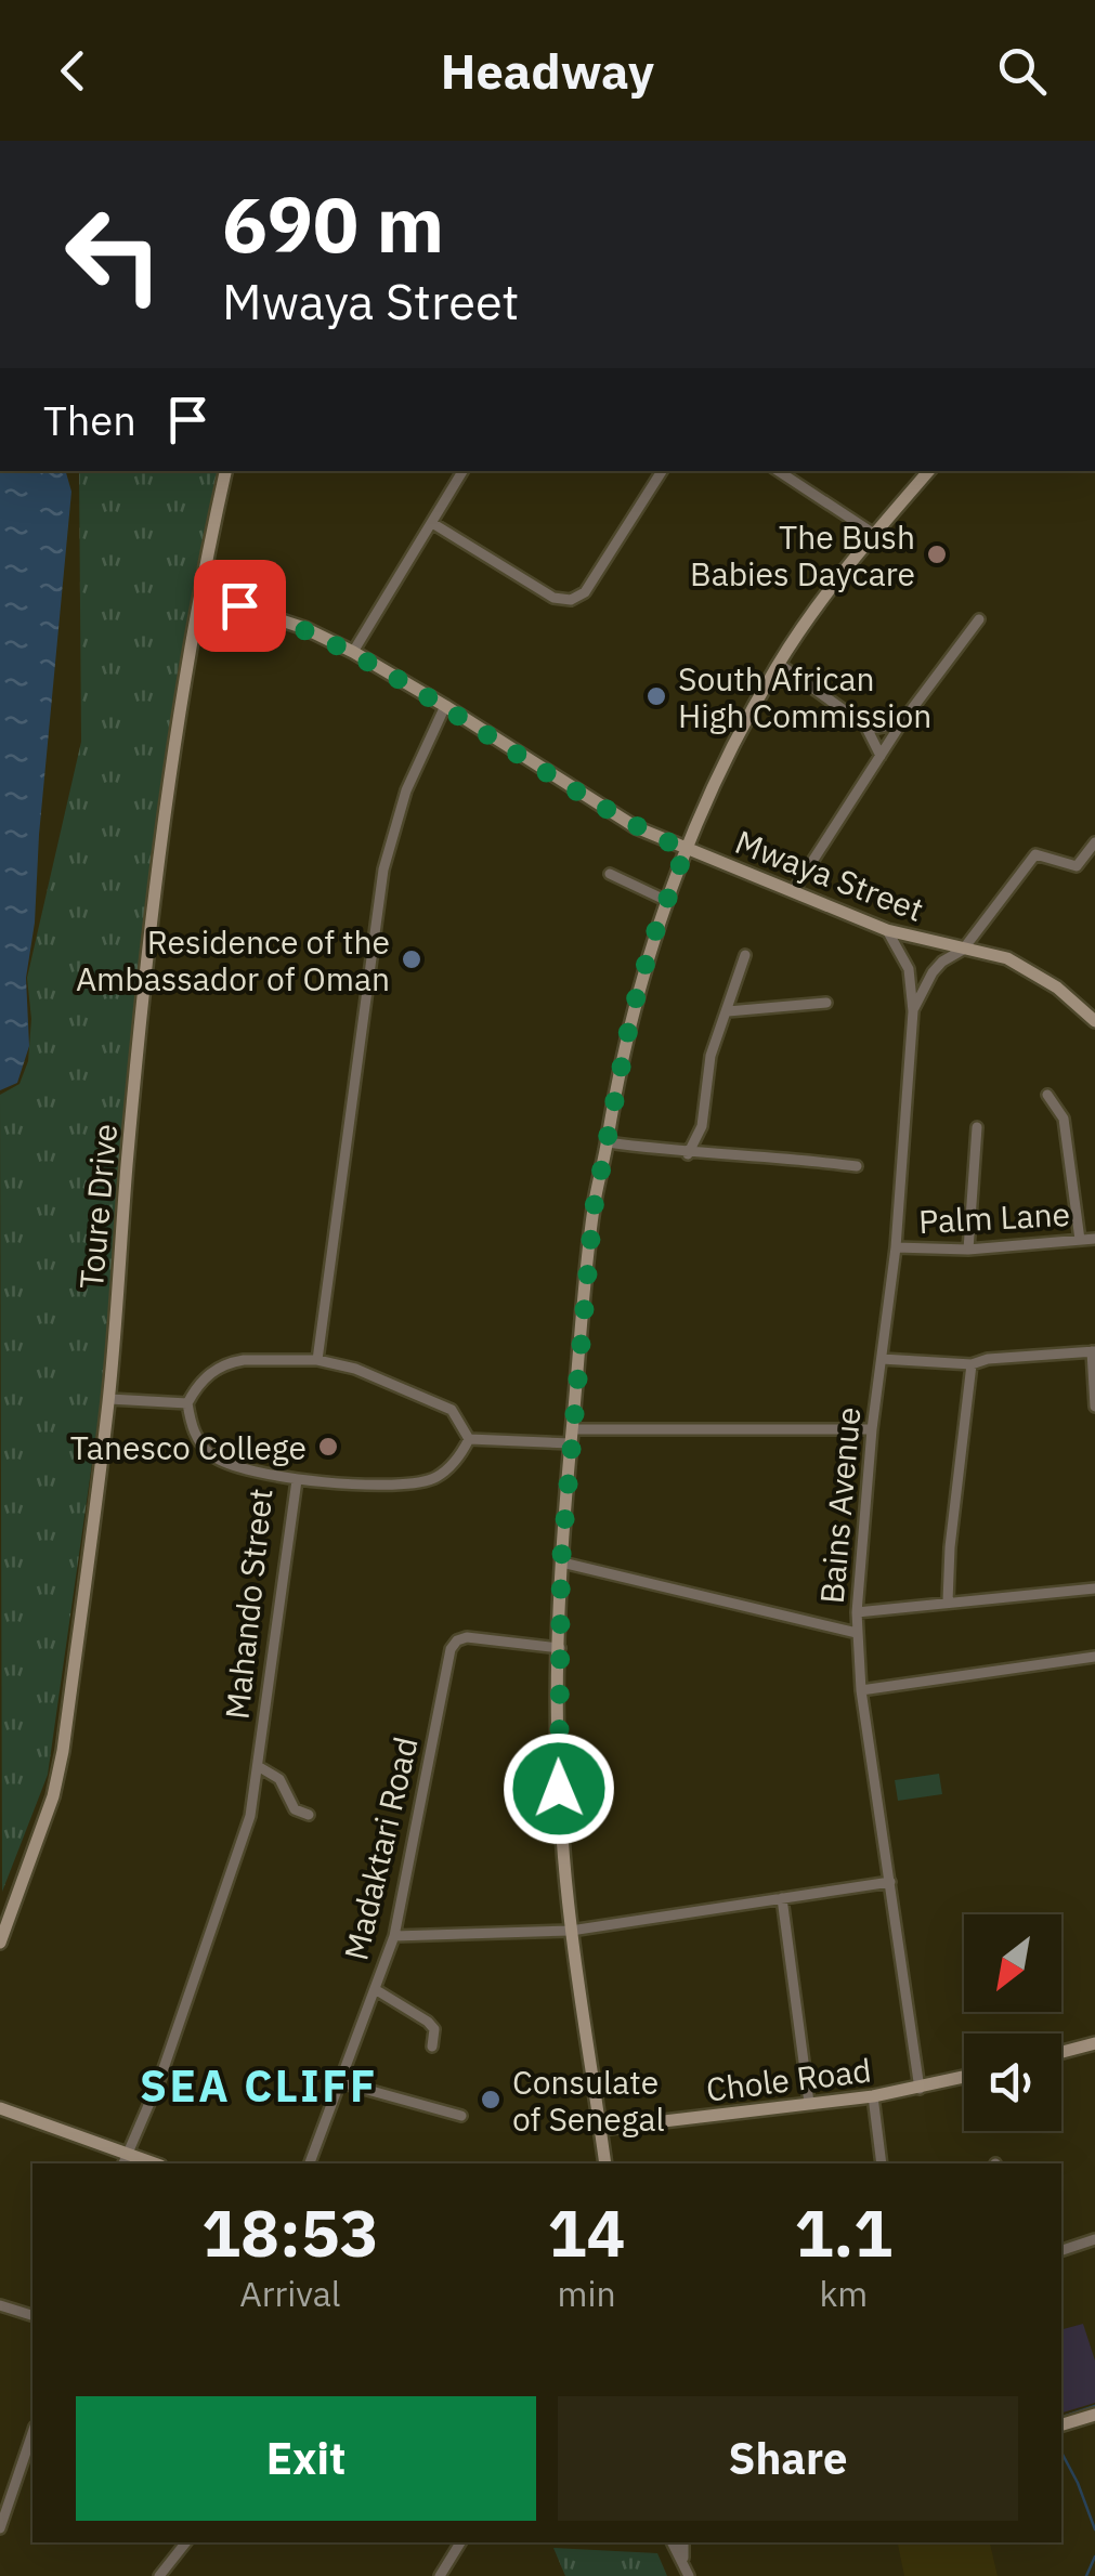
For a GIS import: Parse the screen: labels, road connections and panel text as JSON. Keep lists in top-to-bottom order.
{
  "streets": {
    "street": [
      "Mwaya Street",
      "Toure Drive",
      "Palm Lane",
      "Bains Avenue",
      "Mahando Street",
      "Madaktari Road",
      "Chole Road"
    ]
  },
  "crossings": [
    ["Mwaya Street", "Toure Drive"],
    ["Mwaya Street", "Bains Avenue"],
    ["Palm Lane", "Bains Avenue"],
    ["Bains Avenue", "Chole Road"]
  ],
  "districts": ["SEA CLIFF"],
  "places": [
    "The Bush Babies Daycare",
    "South African High Commission",
    "Residence of the Ambassador of Oman",
    "Tanesco College",
    "Consulate of Senegal"
  ],
  "north": "bottom left",
  "page": {
    "header": "Headway",
    "turn": ["690 m", "Mwaya Street"],
    "then": "Then",
    "eta": [
      "18:53",
      "Arrival",
      "14",
      "min",
      "1.1",
      "km"
    ],
    "buttons": ["Exit", "Share"]
  }
}
